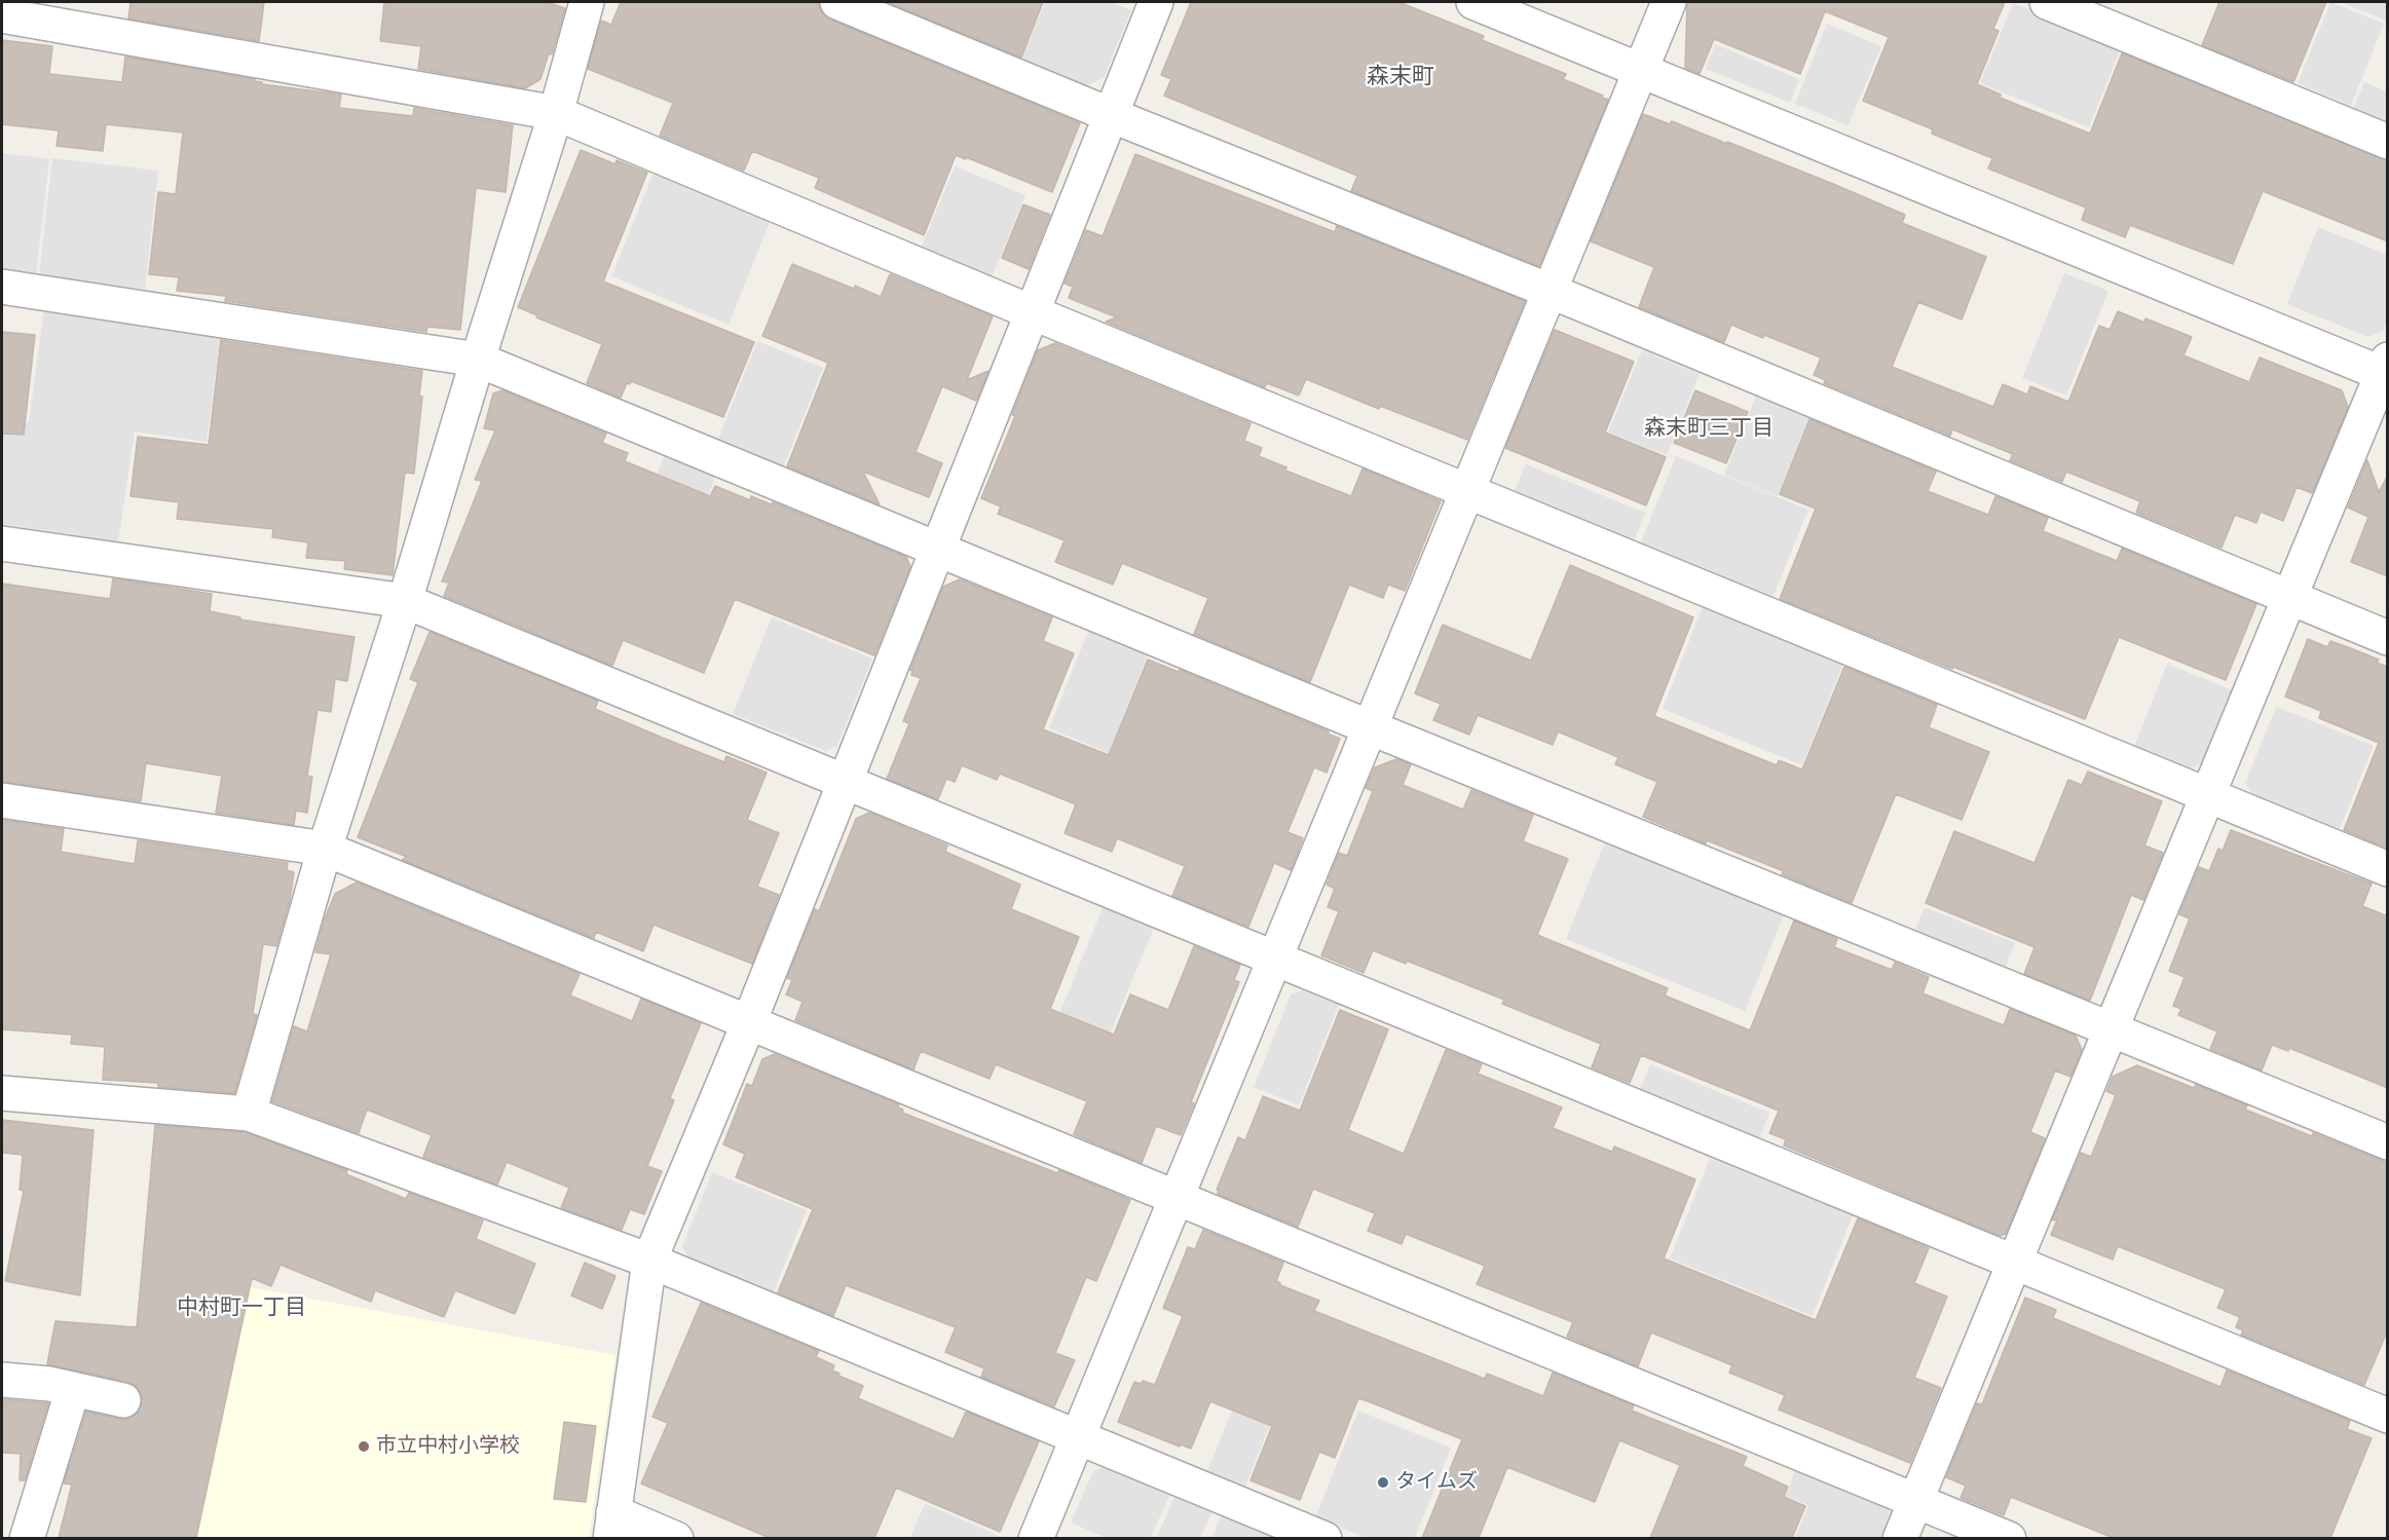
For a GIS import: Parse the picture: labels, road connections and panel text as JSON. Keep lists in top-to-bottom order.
{
  "districts": ["森末町", "森末町三丁目", "中村町一丁目"],
  "places": ["市立中村小学校", "タイムズ"]
}
